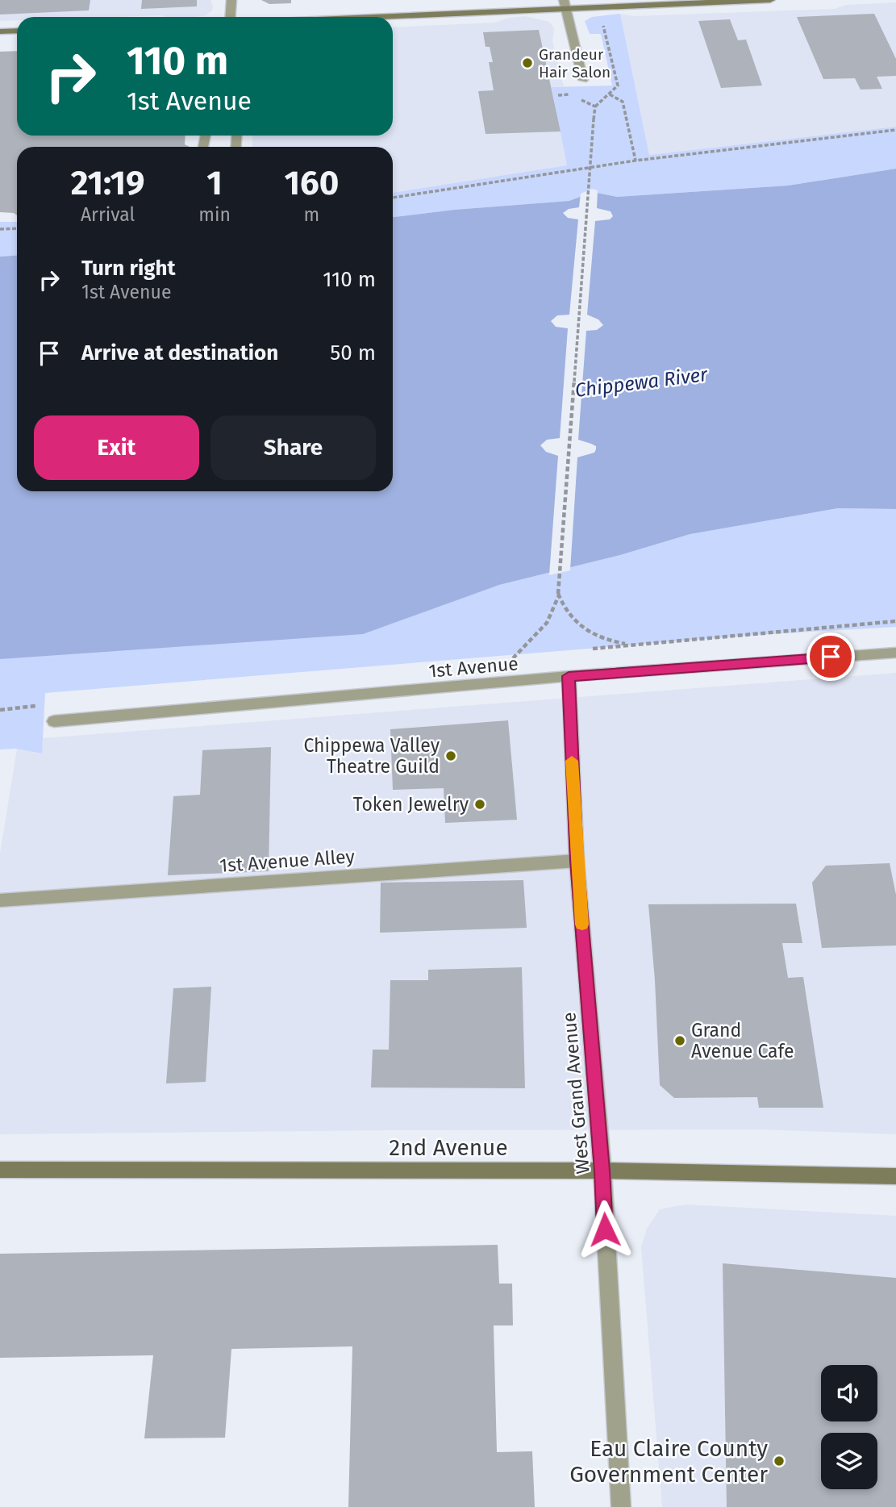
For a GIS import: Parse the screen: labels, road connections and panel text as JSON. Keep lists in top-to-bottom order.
{
  "streets": {
    "street": [
      "1st Avenue",
      "1st Avenue Alley",
      "West Grand Avenue",
      "2nd Avenue"
    ]
  },
  "crossings": [
    ["1st Avenue", "West Grand Avenue"],
    ["1st Avenue Alley", "West Grand Avenue"],
    ["West Grand Avenue", "2nd Avenue"]
  ],
  "water": ["Chippewa River"],
  "places": [
    "Grandeur Hair Salon",
    "Chippewa Valley Theatre Guild",
    "Token Jewelry",
    "Grand Avenue Cafe",
    "Eau Claire County Government Center"
  ],
  "page": {
    "turn": ["110 m", "1st Avenue"],
    "eta": [
      "21:19",
      "Arrival",
      "1",
      "min",
      "160",
      "m"
    ],
    "list": [
      {
        "name": "Turn right",
        "note": "1st Avenue",
        "value": "110 m"
      },
      {
        "name": "Arrive at destination",
        "value": "50 m"
      }
    ],
    "buttons": ["Exit", "Share"]
  }
}
